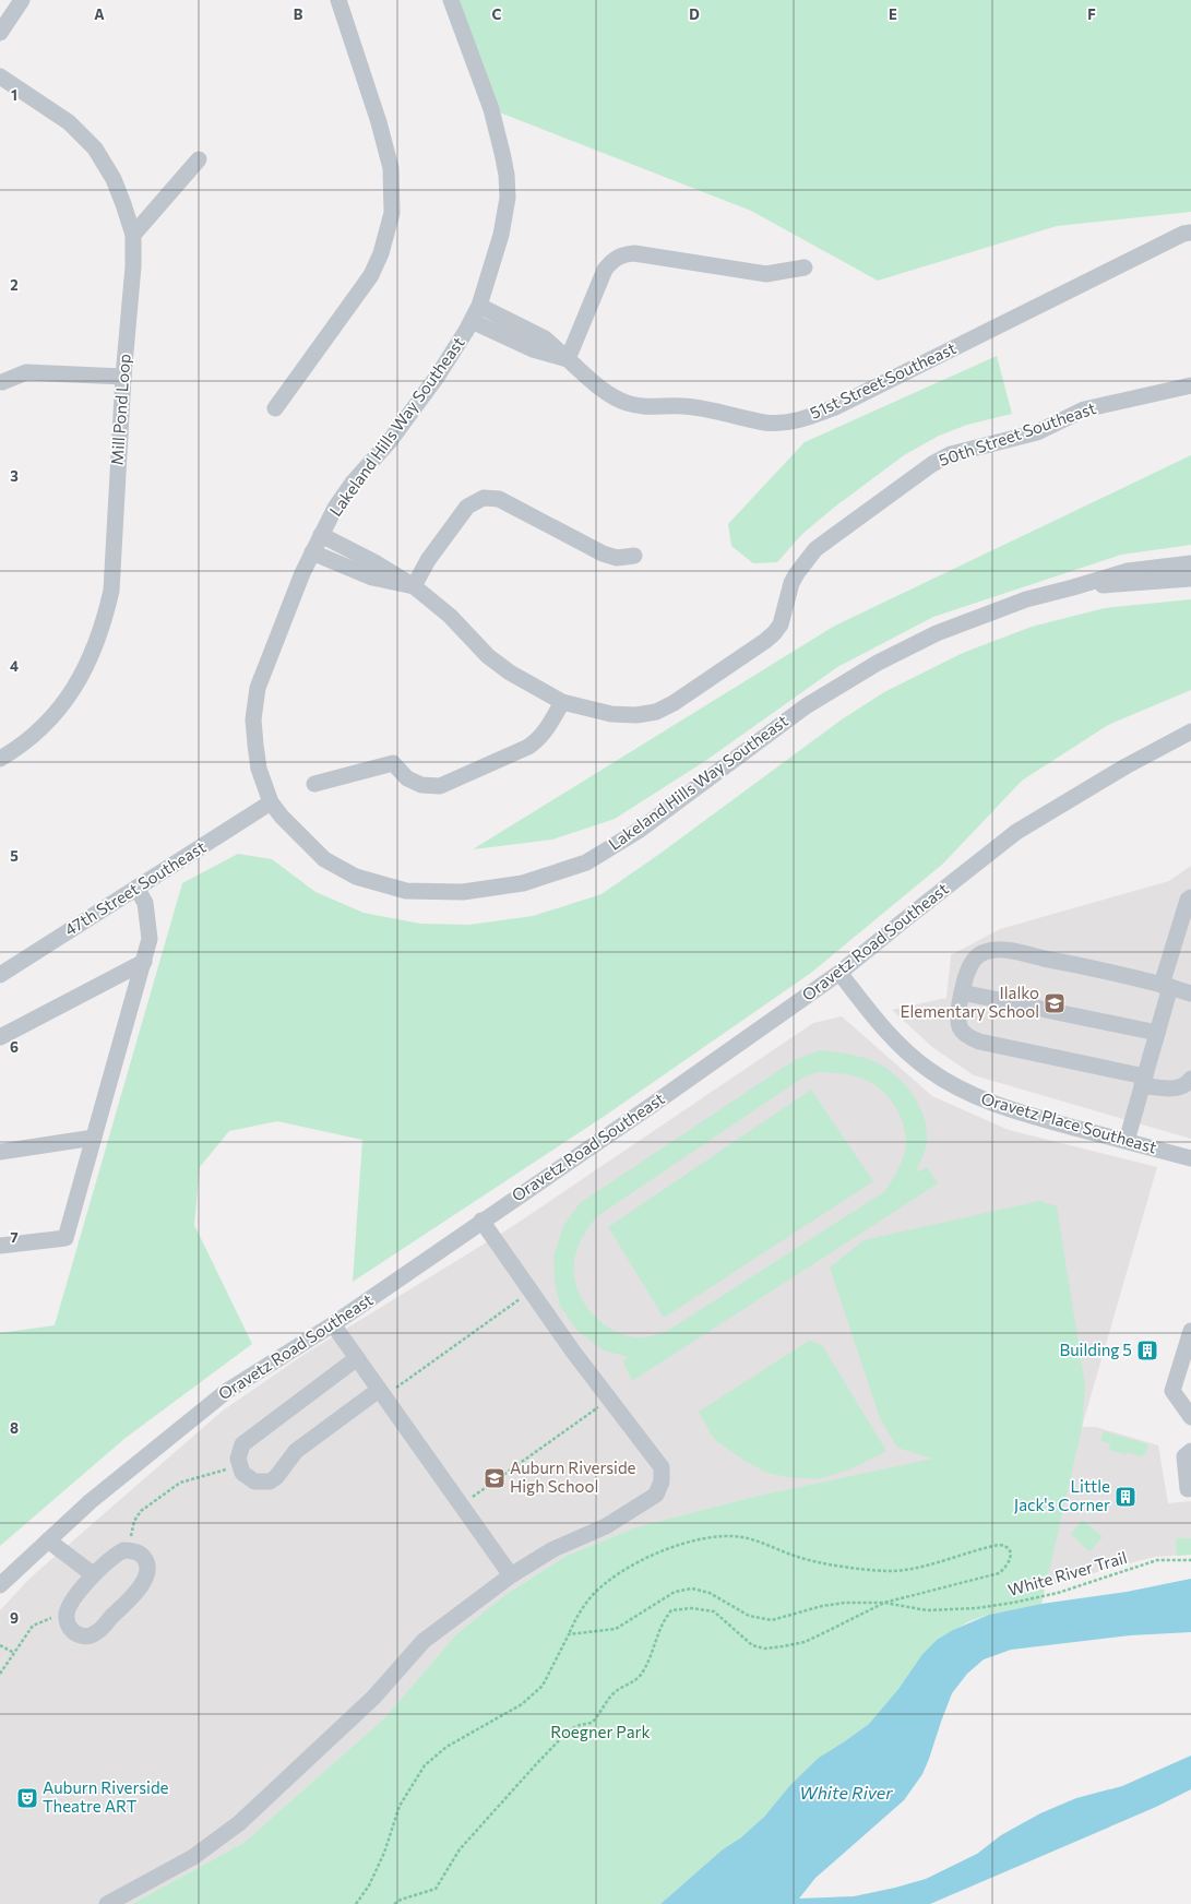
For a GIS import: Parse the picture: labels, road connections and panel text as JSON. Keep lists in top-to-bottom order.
{
  "streets": {
    "street": [
      "51st Street Southeast",
      "Mill Pond Loop",
      "Lakeland Hills Way Southeast",
      "50th Street Southeast",
      "47th Street Southeast",
      "Oravetz Road Southeast",
      "Oravetz Place Southeast"
    ],
    "path": ["White River Trail"]
  },
  "crossings": [
    ["51st Street Southeast", "Lakeland Hills Way Southeast"],
    ["Lakeland Hills Way Southeast", "50th Street Southeast"],
    ["Lakeland Hills Way Southeast", "47th Street Southeast"],
    ["Oravetz Road Southeast", "Oravetz Place Southeast"]
  ],
  "water": ["White River"],
  "parks": ["Roegner Park"],
  "places": {
    "school or university": ["Ilalko Elementary School", "Auburn Riverside High School"],
    "building": ["Building 5", "Little Jack's Corner"],
    "theatre": ["Auburn Riverside Theatre ART"]
  },
  "grid": {
    "columns": [
      "A",
      "B",
      "C",
      "D",
      "E",
      "F"
    ],
    "rows": [
      "1",
      "2",
      "3",
      "4",
      "5",
      "6",
      "7",
      "8",
      "9"
    ]
  }
}
